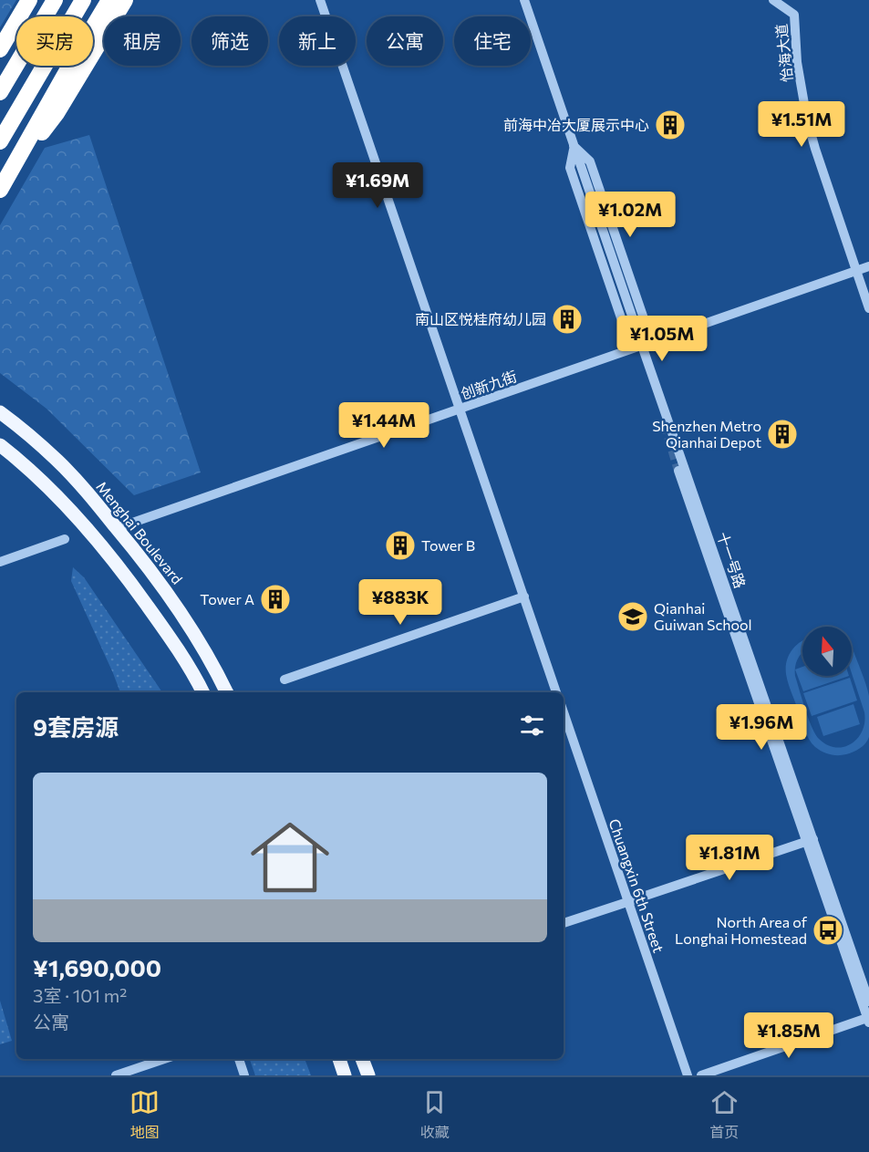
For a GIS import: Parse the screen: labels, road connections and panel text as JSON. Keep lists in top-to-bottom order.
{
  "streets": {
    "main road": ["Menghai Boulevard"],
    "street": [
      "怡海大道",
      "创新九街",
      "十一号路",
      "Chuangxin 6th Street"
    ]
  },
  "crossings": [
    ["怡海大道", "创新九街"],
    ["创新九街", "Menghai Boulevard"],
    ["创新九街", "十一号路"]
  ],
  "places": {
    "building": [
      "前海中冶大厦展示中心",
      "南山区悦桂府幼儿园",
      "Shenzhen Metro Qianhai Depot",
      "Tower B",
      "Tower A"
    ],
    "school or university": ["Qianhai Guiwan School"],
    "bus stop": ["North Area of Longhai Homestead"]
  },
  "north": "top",
  "page": {
    "chip": [
      "买房",
      "租房",
      "筛选",
      "新上",
      "公寓",
      "住宅"
    ],
    "price": [
      "¥1.51M",
      "¥1.69M",
      "¥1.02M",
      "¥1.05M",
      "¥1.44M",
      "¥883K",
      "¥1.96M",
      "¥1.81M",
      "¥1.85M"
    ],
    "heading": "9套房源",
    "list": [
      {
        "name": "¥1,690,000",
        "note": "3室 · 101 m² · 公寓"
      }
    ],
    "tabs": ["地图", "收藏", "首页"]
  }
}
